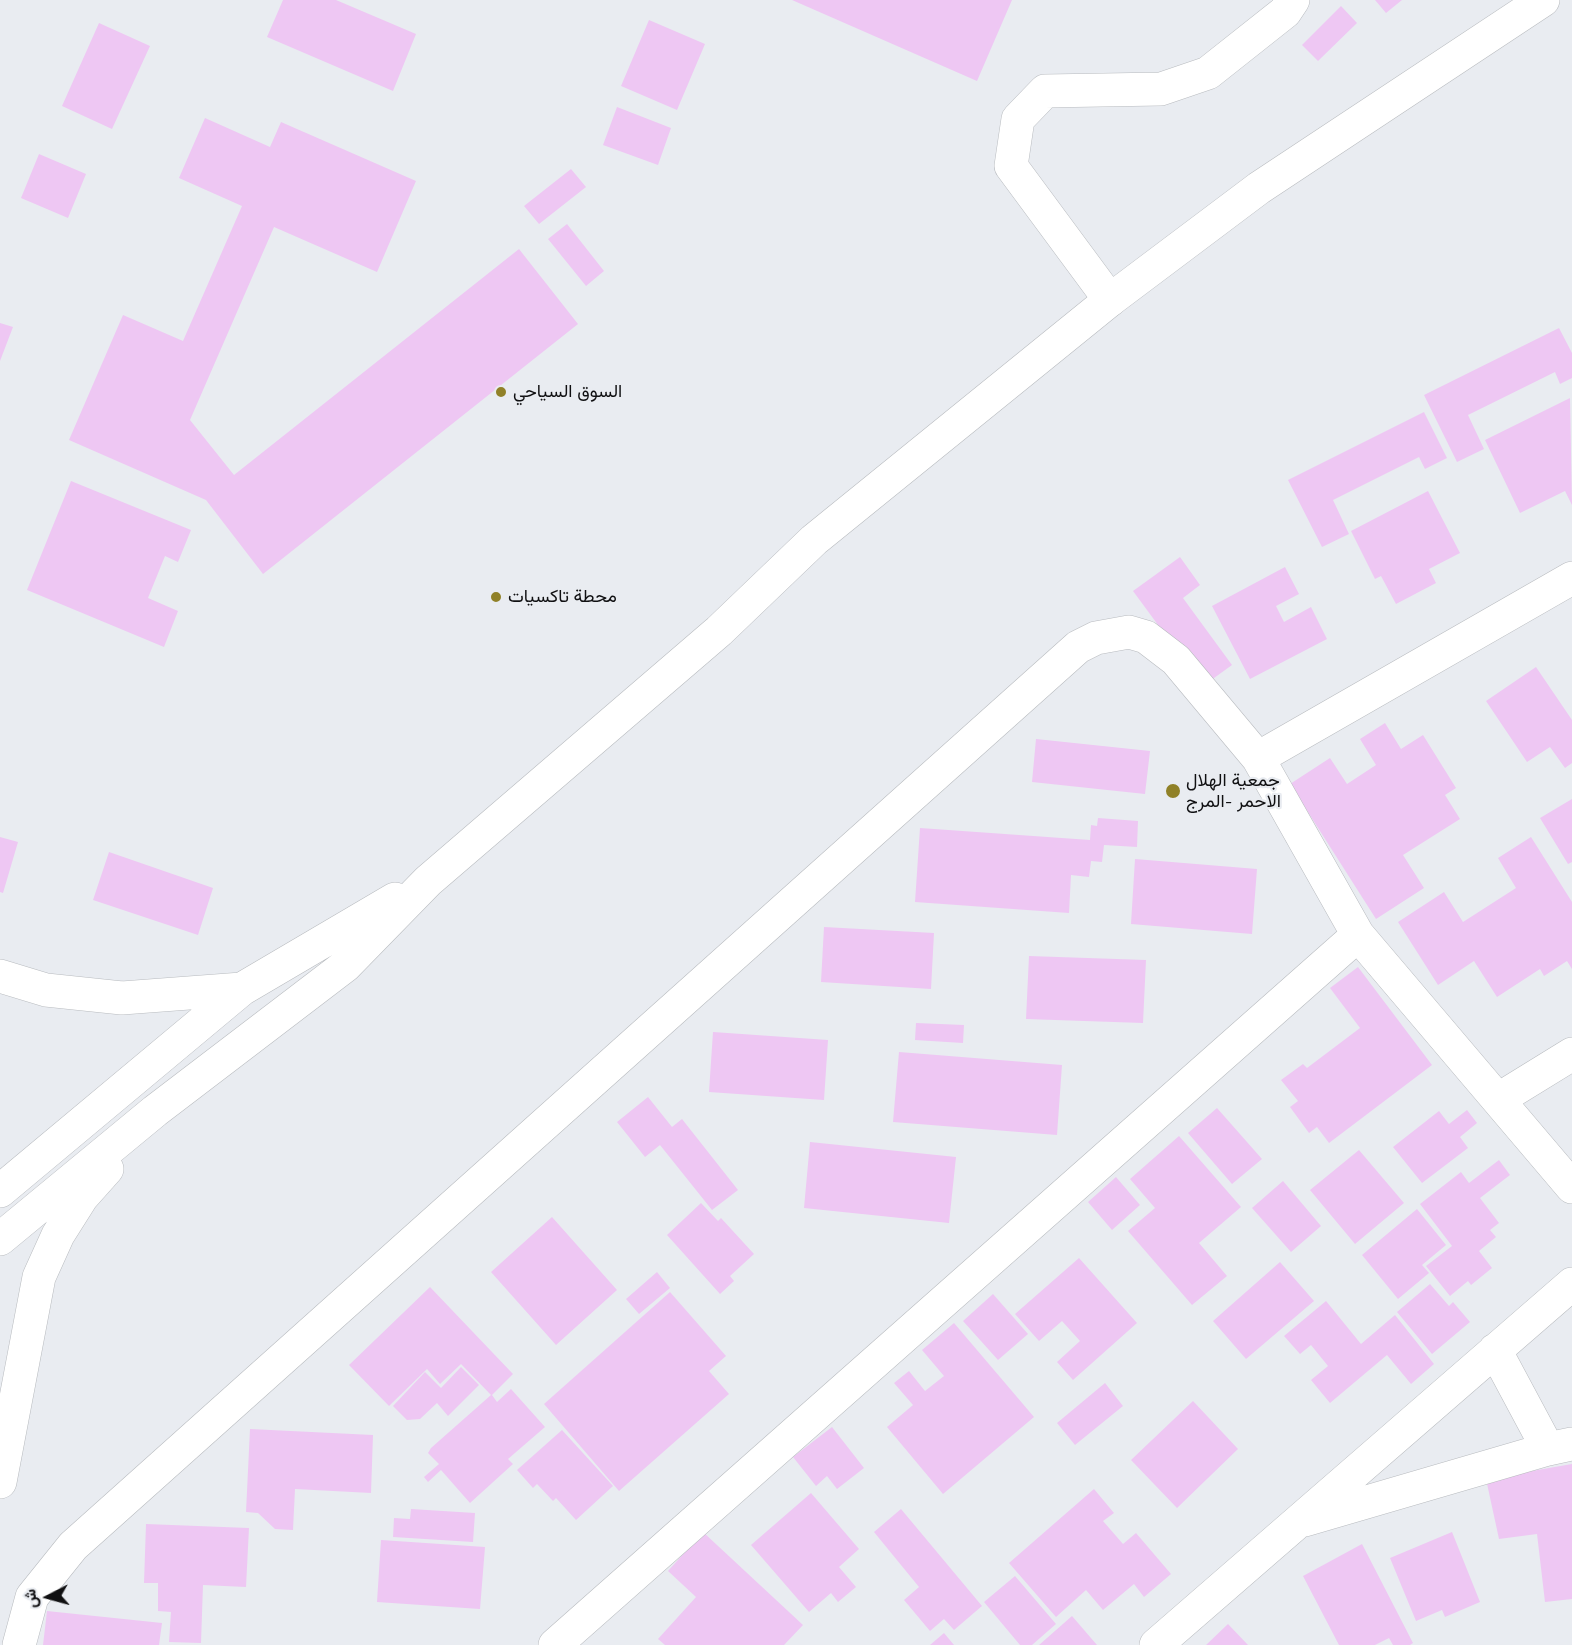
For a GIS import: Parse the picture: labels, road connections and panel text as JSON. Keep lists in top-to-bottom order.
{
  "places": ["السوق السياحي", "محطة تاكسيات", "جمعية الهلال الاحمر -المرج"],
  "north": "left"
}
